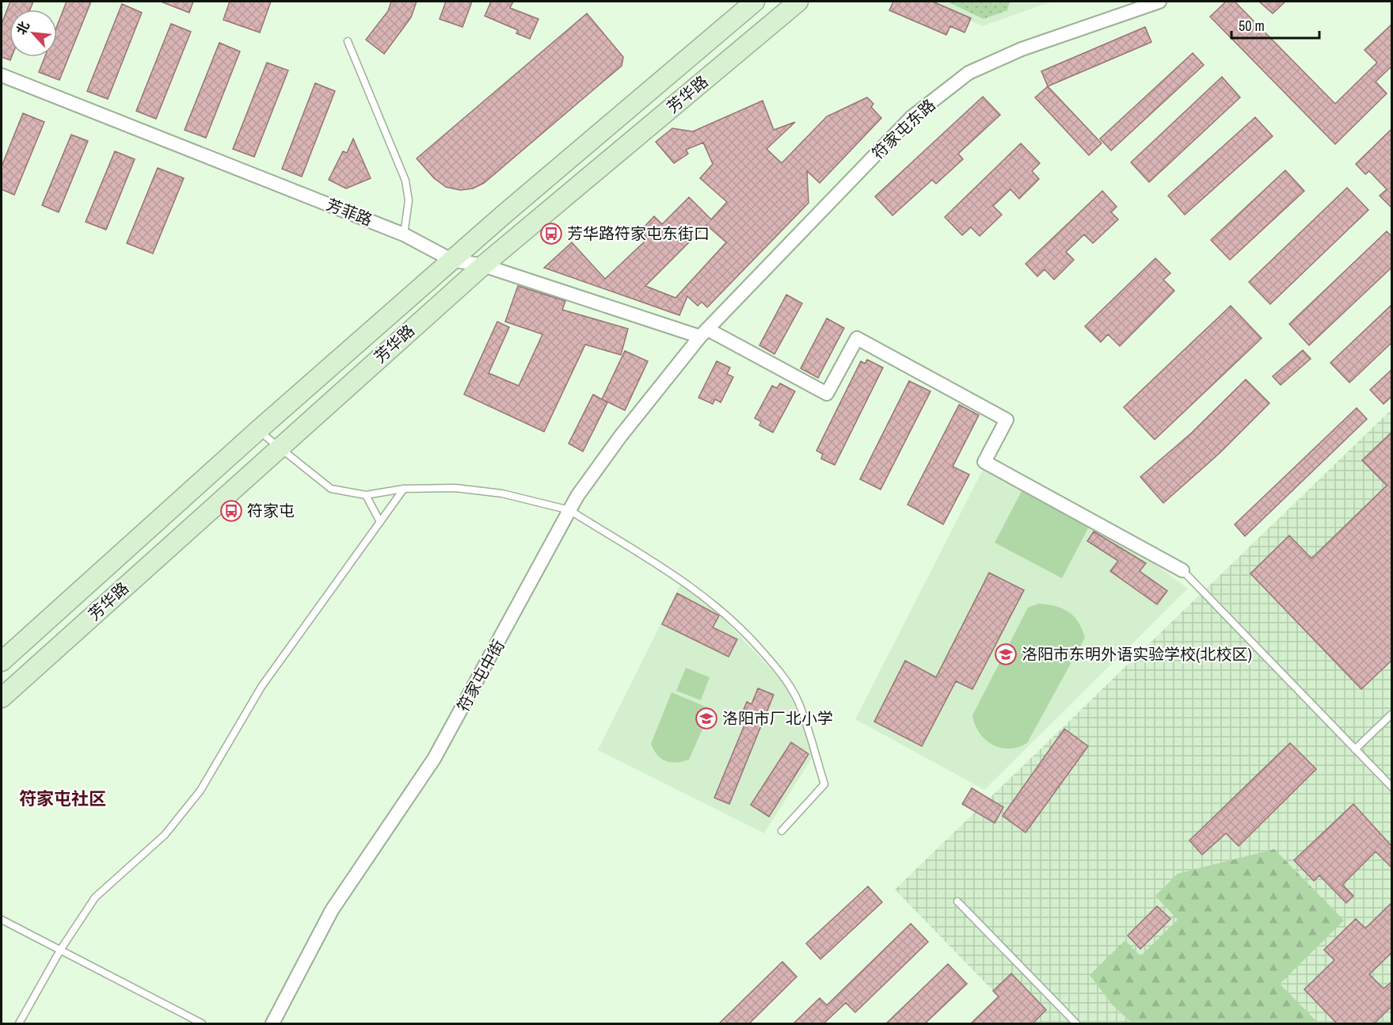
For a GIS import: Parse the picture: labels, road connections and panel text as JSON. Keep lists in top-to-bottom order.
{
  "streets": {
    "main road": ["芳华路"],
    "street": ["符家屯东路", "芳菲路", "符家屯中街"]
  },
  "crossings": [
    ["芳华路", "芳菲路"],
    ["符家屯东路", "芳菲路"],
    ["符家屯东路", "符家屯中街"],
    ["芳菲路", "符家屯中街"]
  ],
  "districts": ["符家屯社区"],
  "places": {
    "bus stop": ["芳华路符家屯东街口", "符家屯"],
    "school or university": ["洛阳市东明外语实验学校(北校区)", "洛阳市厂北小学"]
  },
  "scale_bar": "50 m",
  "north": "top left"
}
